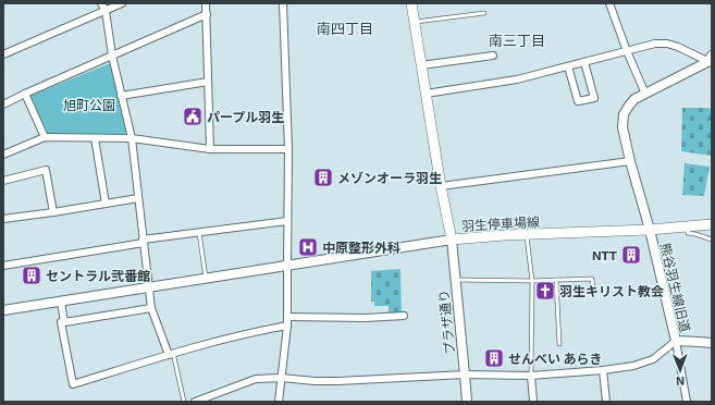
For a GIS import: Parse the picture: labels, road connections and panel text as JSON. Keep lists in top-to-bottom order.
{
  "streets": {
    "main road": ["羽生停車場線"],
    "street": ["熊谷羽生線旧道", "プラザ通り"]
  },
  "crossings": [
    ["羽生停車場線", "熊谷羽生線旧道"],
    ["羽生停車場線", "プラザ通り"]
  ],
  "districts": ["南四丁目", "南三丁目"],
  "parks": ["旭町公園"],
  "places": {
    "public building": ["パープル羽生"],
    "building": [
      "メゾンオーラ羽生",
      "NTT",
      "セントラル弐番館",
      "せんべい あらき"
    ],
    "hospital": ["中原整形外科"],
    "church": ["羽生キリスト教会"]
  },
  "north": "bottom"
}
